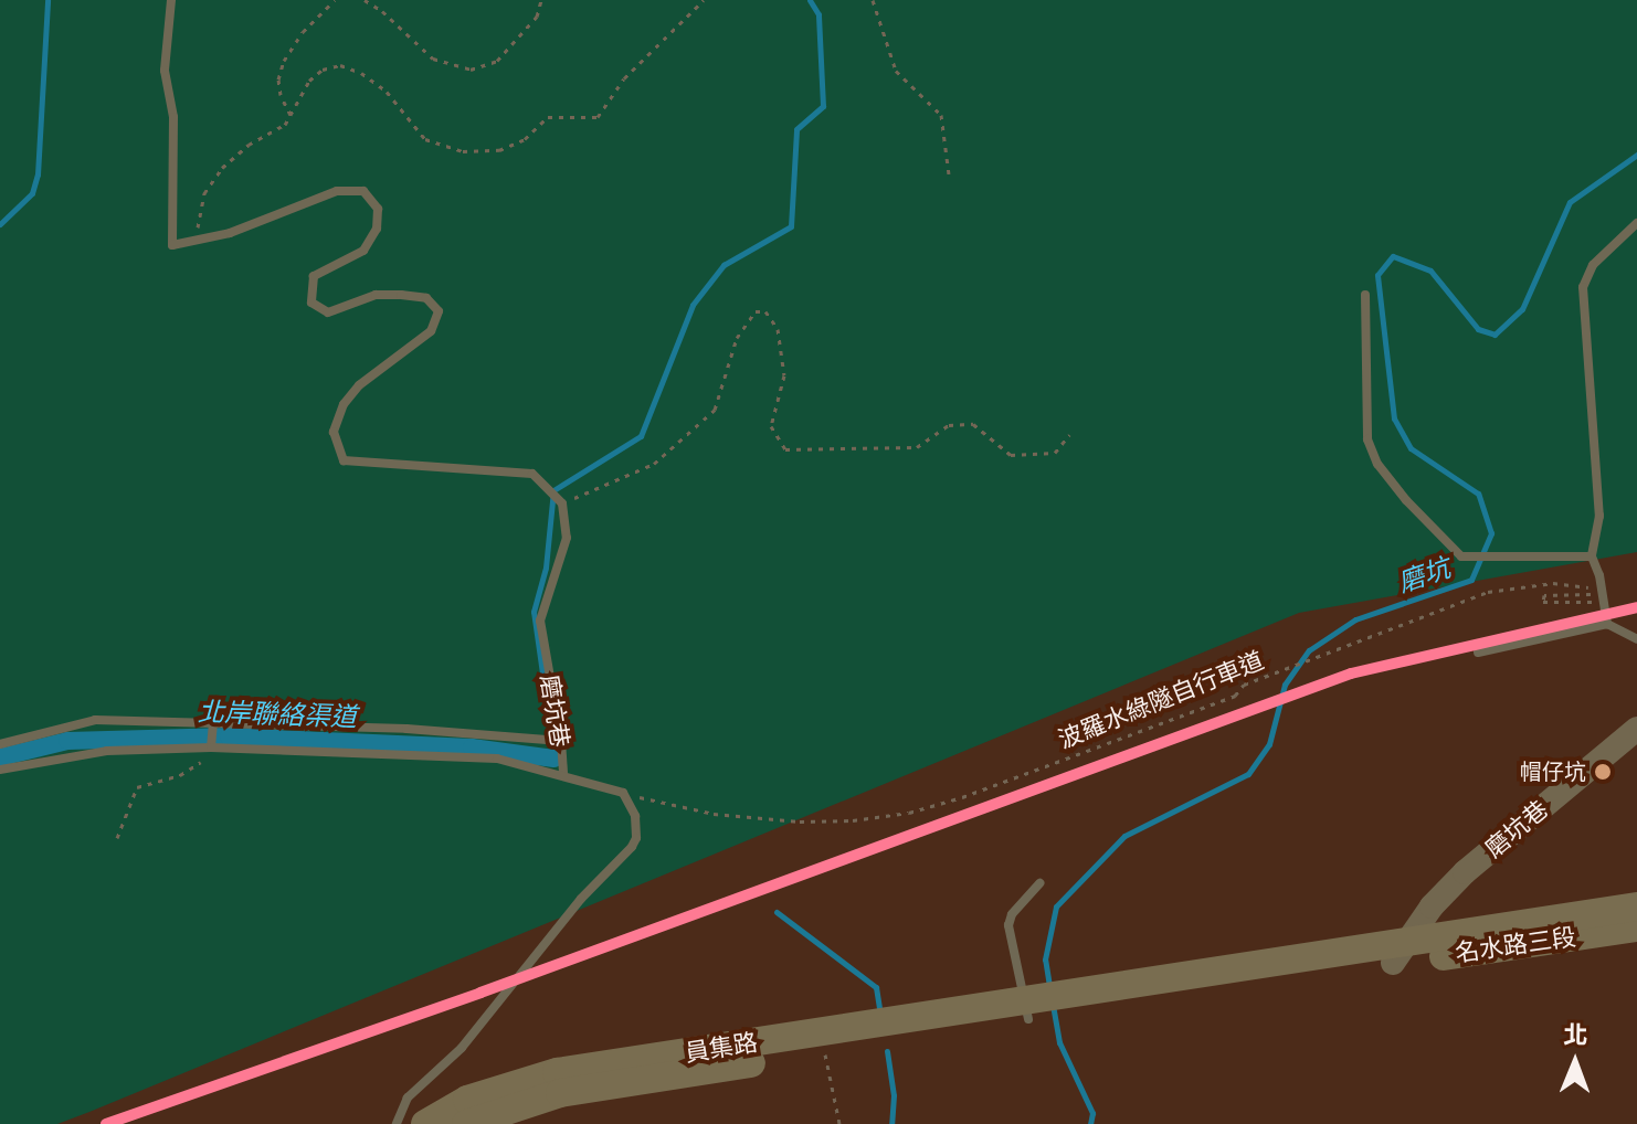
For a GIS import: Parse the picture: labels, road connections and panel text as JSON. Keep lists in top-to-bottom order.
{
  "streets": {
    "main road": ["名水路三段", "員集路"],
    "street": ["磨坑巷"],
    "path": ["波羅水綠隧自行車道"]
  },
  "crossings": [
    ["波羅水綠隧自行車道", "磨坑巷"],
    ["磨坑巷", "名水路三段"]
  ],
  "water": ["磨坑", "北岸聯絡渠道"],
  "places": ["帽仔坑"],
  "north": "top"
}
